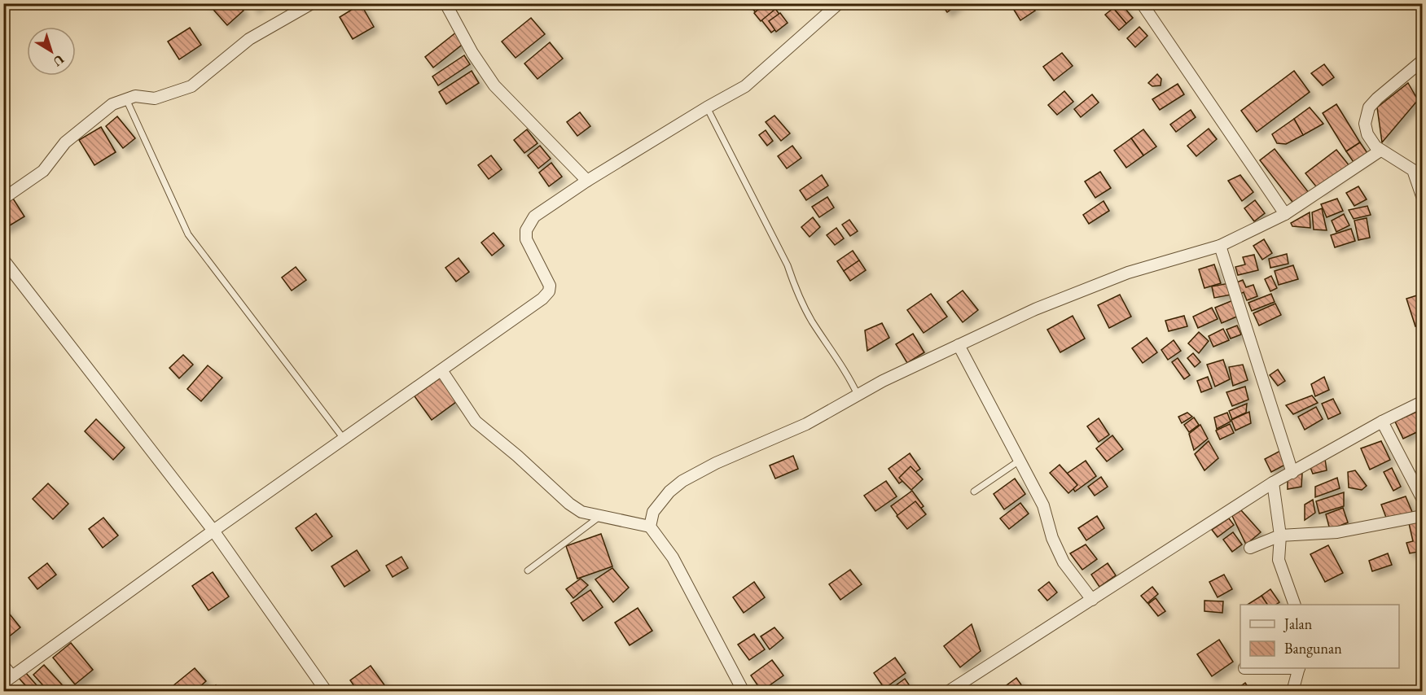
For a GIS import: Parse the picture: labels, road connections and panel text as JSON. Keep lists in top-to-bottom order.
{
  "legend": ["Jalan", "Bangunan"],
  "north": "bottom right"
}
